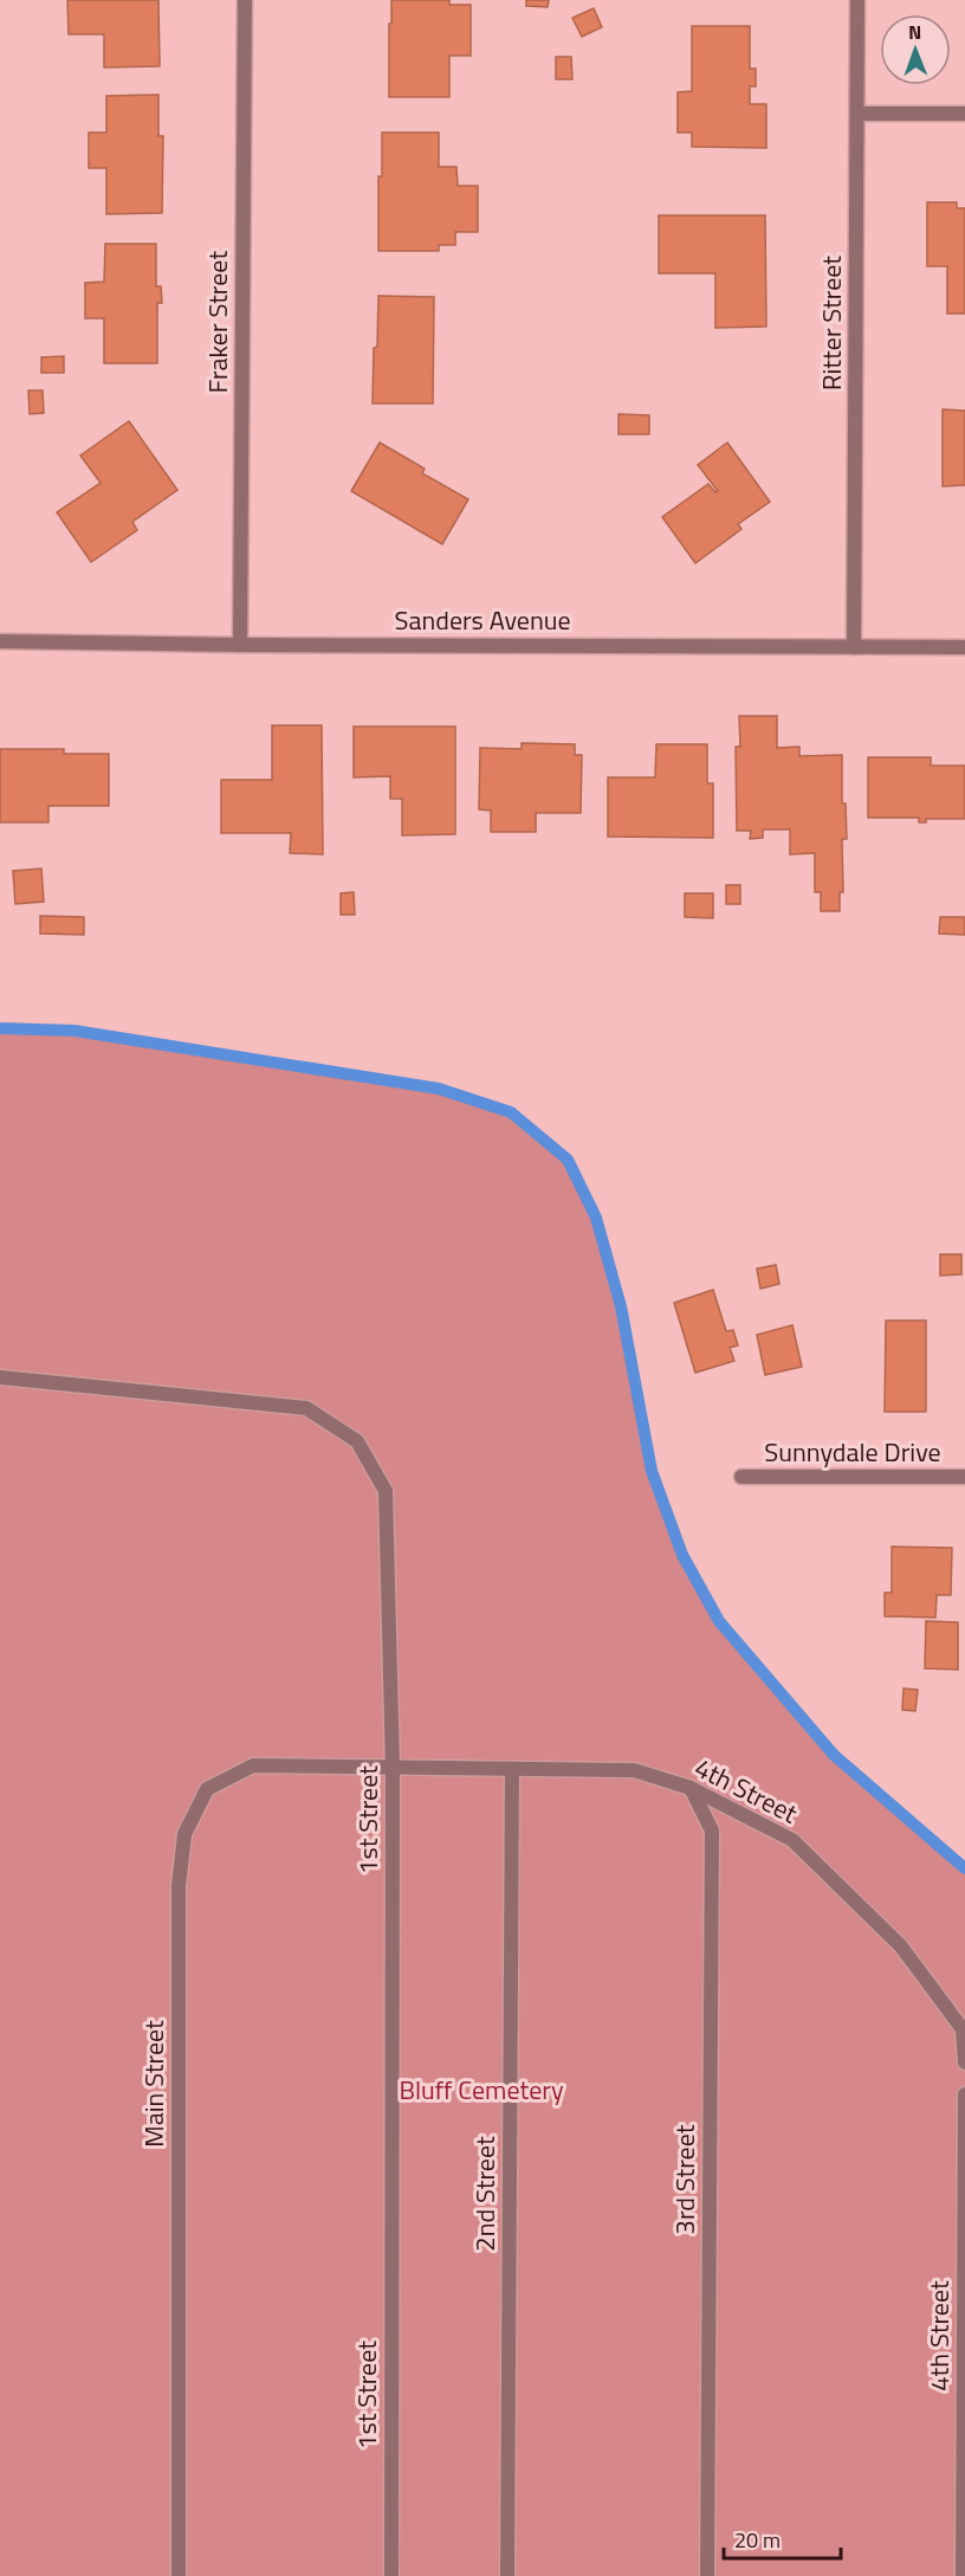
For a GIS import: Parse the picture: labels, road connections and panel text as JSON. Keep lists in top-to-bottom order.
{
  "streets": {
    "street": [
      "Fraker Street",
      "Ritter Street",
      "Sanders Avenue",
      "Sunnydale Drive",
      "4th Street",
      "1st Street",
      "Main Street",
      "3rd Street",
      "2nd Street"
    ]
  },
  "crossings": [
    ["Fraker Street", "Sanders Avenue"],
    ["Ritter Street", "Sanders Avenue"],
    ["4th Street", "1st Street"],
    ["4th Street", "Main Street"],
    ["4th Street", "3rd Street"],
    ["4th Street", "2nd Street"],
    ["1st Street", "Main Street"]
  ],
  "parks": ["Bluff Cemetery"],
  "scale_bar": "20 m",
  "north": "top"
}
